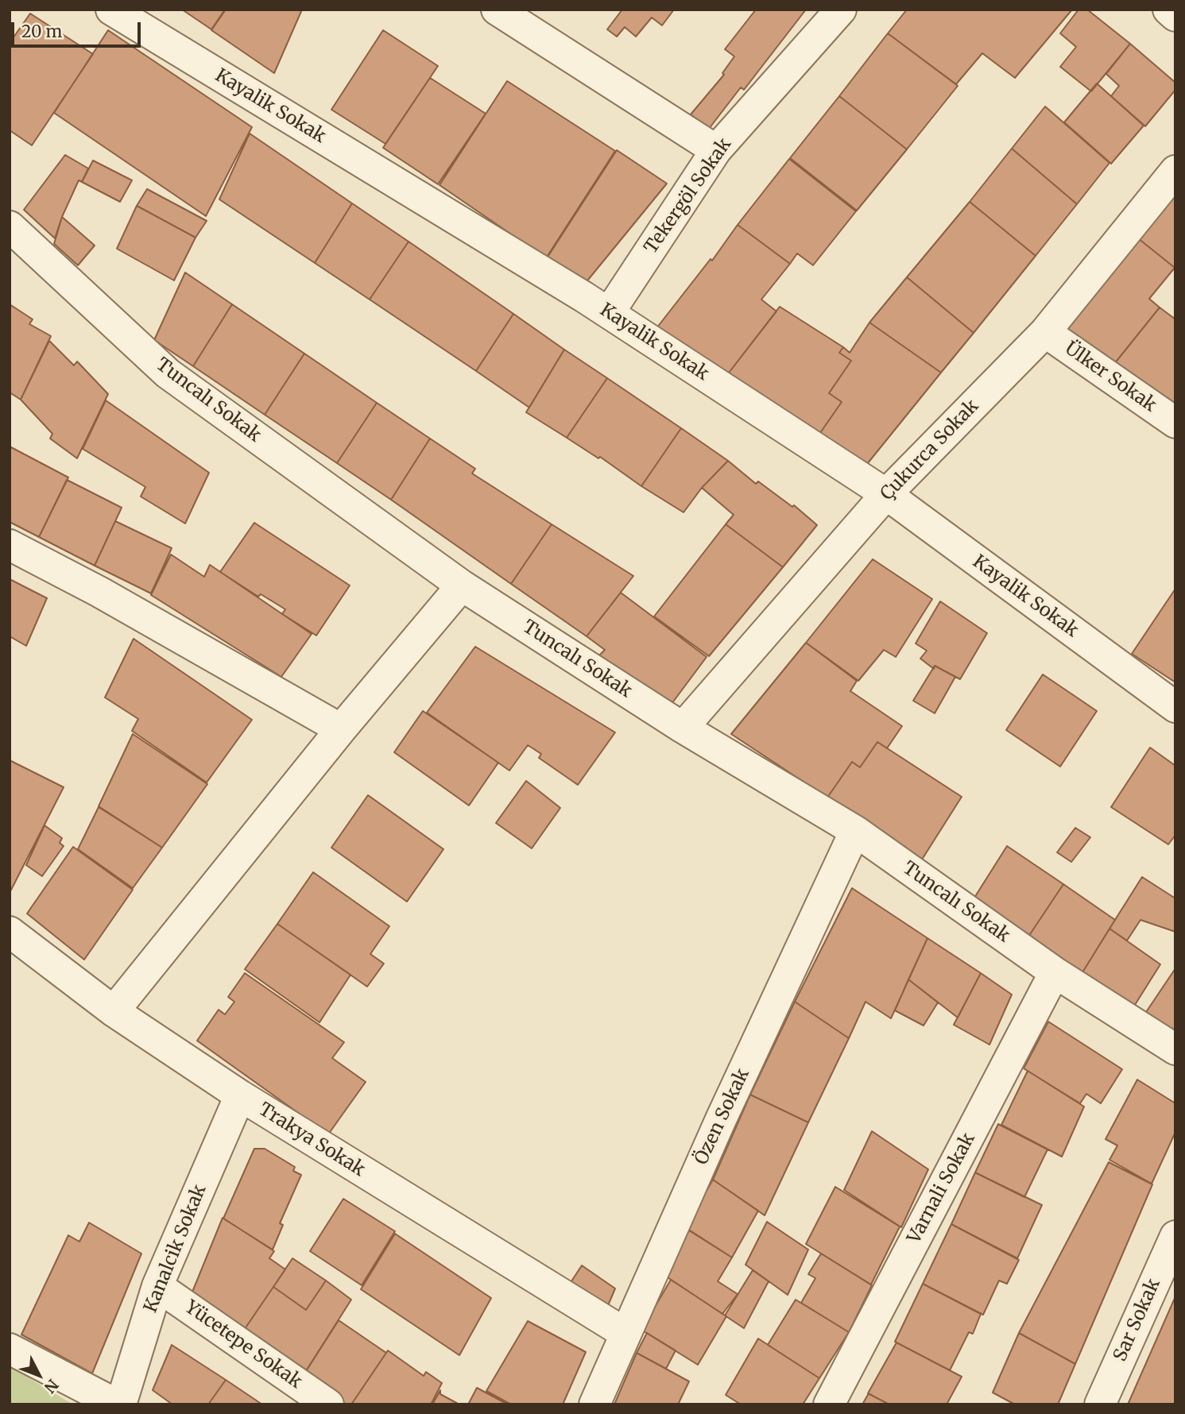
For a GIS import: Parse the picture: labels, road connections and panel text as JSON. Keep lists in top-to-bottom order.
{
  "streets": {
    "street": [
      "Kayalik Sokak",
      "Tekergöl Sokak",
      "Ülker Sokak",
      "Tuncalı Sokak",
      "Çukurca Sokak",
      "Özen Sokak",
      "Trakya Sokak",
      "Varnali Sokak",
      "Kanalcik Sokak",
      "Sar Sokak",
      "Yücetepe Sokak"
    ]
  },
  "crossings": [
    ["Kayalik Sokak", "Tekergöl Sokak"],
    ["Kayalik Sokak", "Çukurca Sokak"],
    ["Ülker Sokak", "Çukurca Sokak"],
    ["Tuncalı Sokak", "Çukurca Sokak"],
    ["Tuncalı Sokak", "Özen Sokak"],
    ["Tuncalı Sokak", "Varnali Sokak"],
    ["Özen Sokak", "Trakya Sokak"],
    ["Trakya Sokak", "Kanalcik Sokak"],
    ["Kanalcik Sokak", "Yücetepe Sokak"]
  ],
  "scale_bar": "20 m",
  "north": "bottom right"
}
